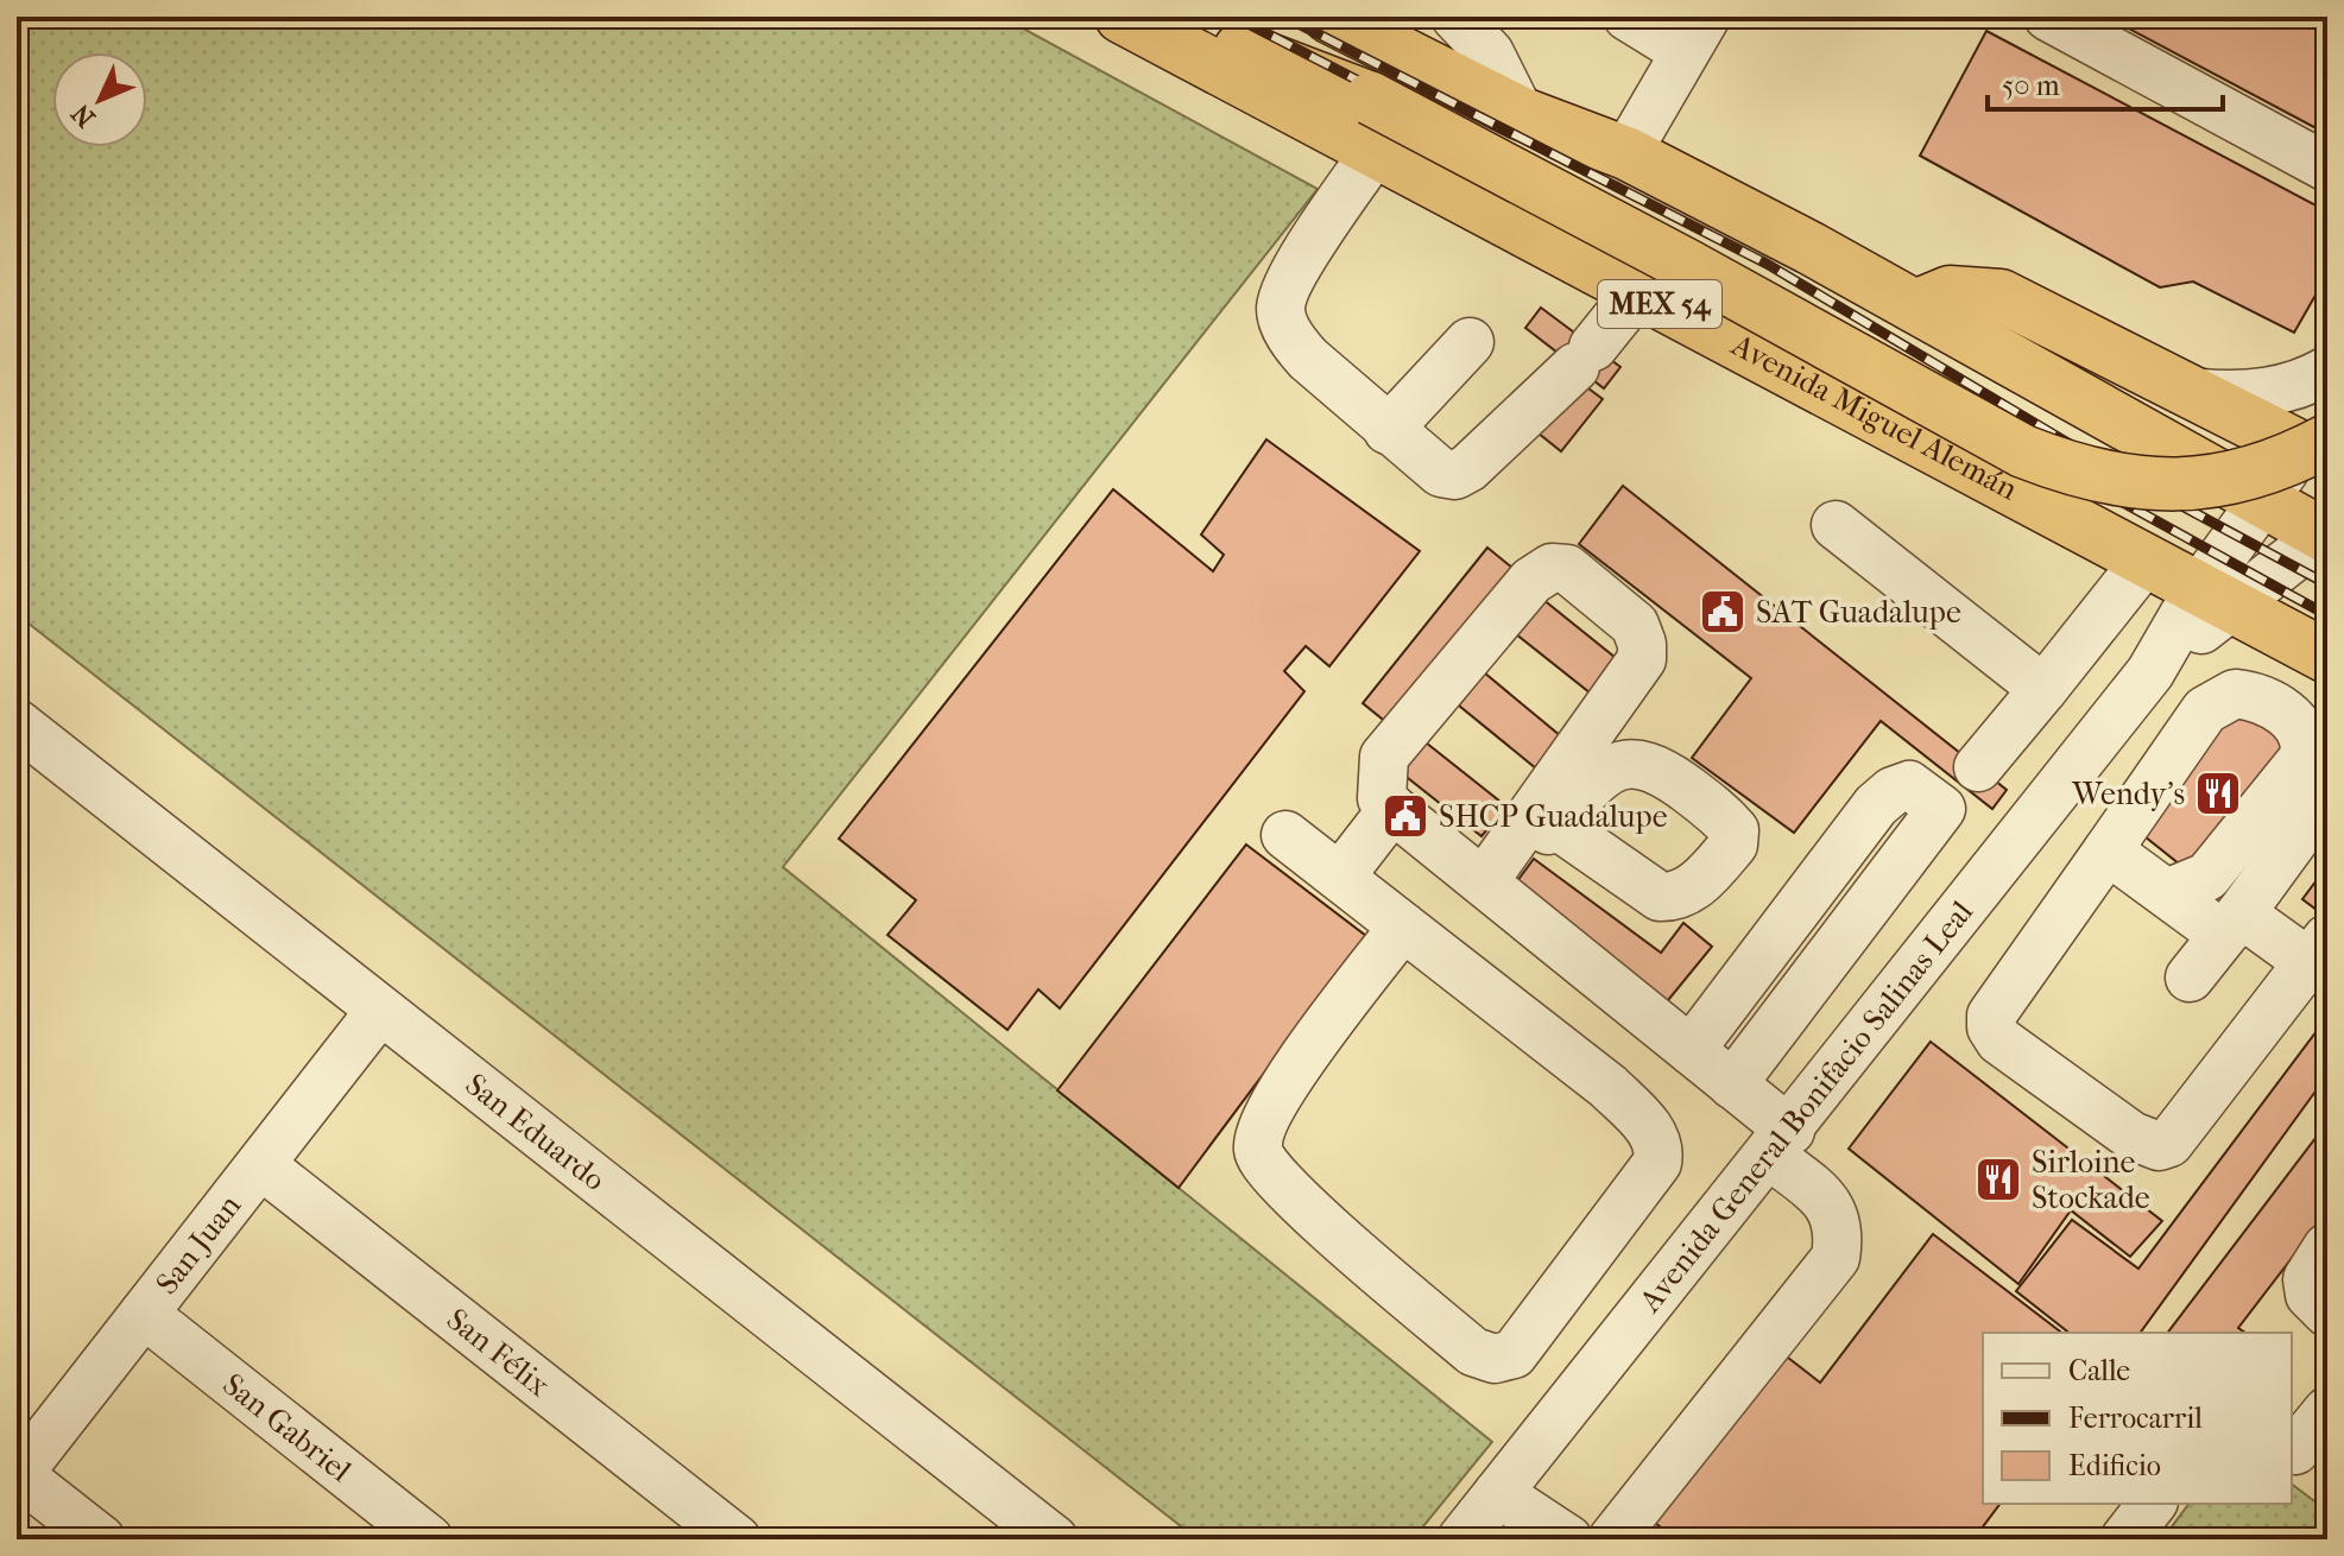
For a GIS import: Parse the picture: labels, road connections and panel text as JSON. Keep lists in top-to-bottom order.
{
  "streets": {
    "highway": ["MEX 54", "Avenida Miguel Alemán"],
    "street": [
      "Avenida General Bonifacio Salinas Leal",
      "San Eduardo",
      "San Juan",
      "San Félix",
      "San Gabriel"
    ]
  },
  "crossings": [
    ["Avenida Miguel Alemán", "Avenida General Bonifacio Salinas Leal"],
    ["San Eduardo", "San Juan"],
    ["San Juan", "San Félix"],
    ["San Juan", "San Gabriel"]
  ],
  "places": {
    "public building": ["SAT Guadalupe", "SHCP Guadalupe"],
    "restaurant": ["Wendy's", "Sirloine Stockade"]
  },
  "legend": ["Calle", "Ferrocarril", "Edificio"],
  "scale_bar": "50 m",
  "north": "bottom left"
}
